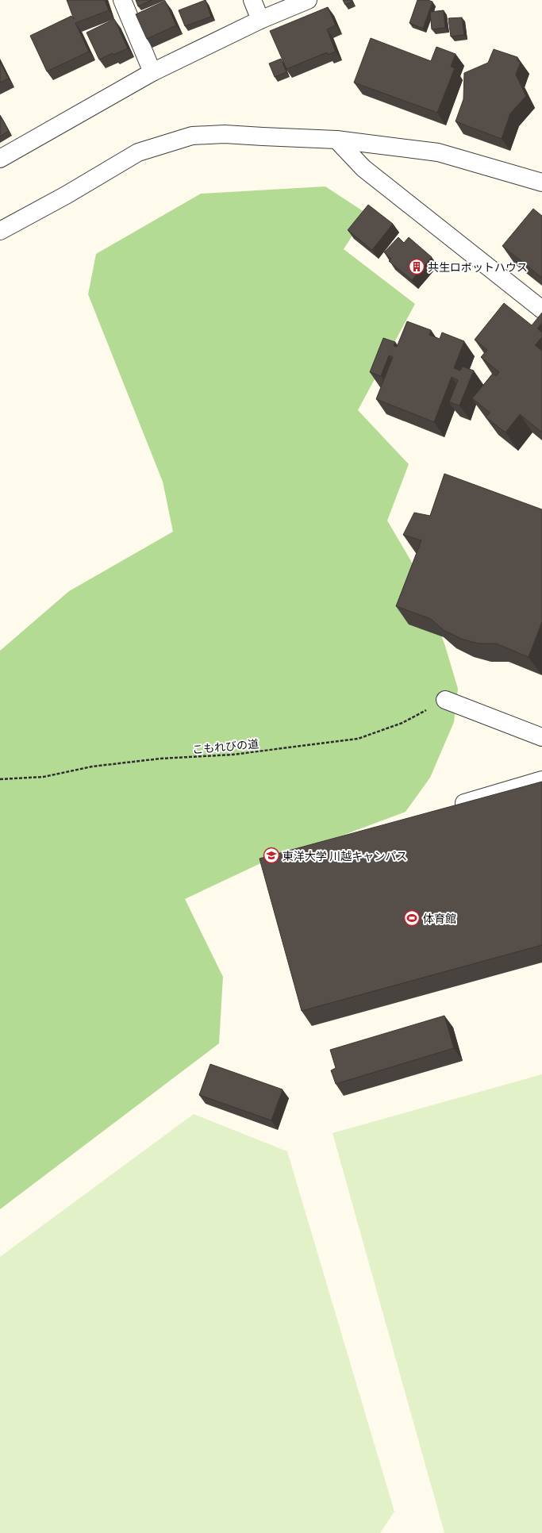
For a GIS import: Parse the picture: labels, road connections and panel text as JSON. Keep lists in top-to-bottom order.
{
  "streets": {
    "path": ["こもれびの道"]
  },
  "places": {
    "building": ["共生ロボットハウス"],
    "school or university": ["東洋大学 川越キャンパス"],
    "sports": ["体育館"]
  }
}
